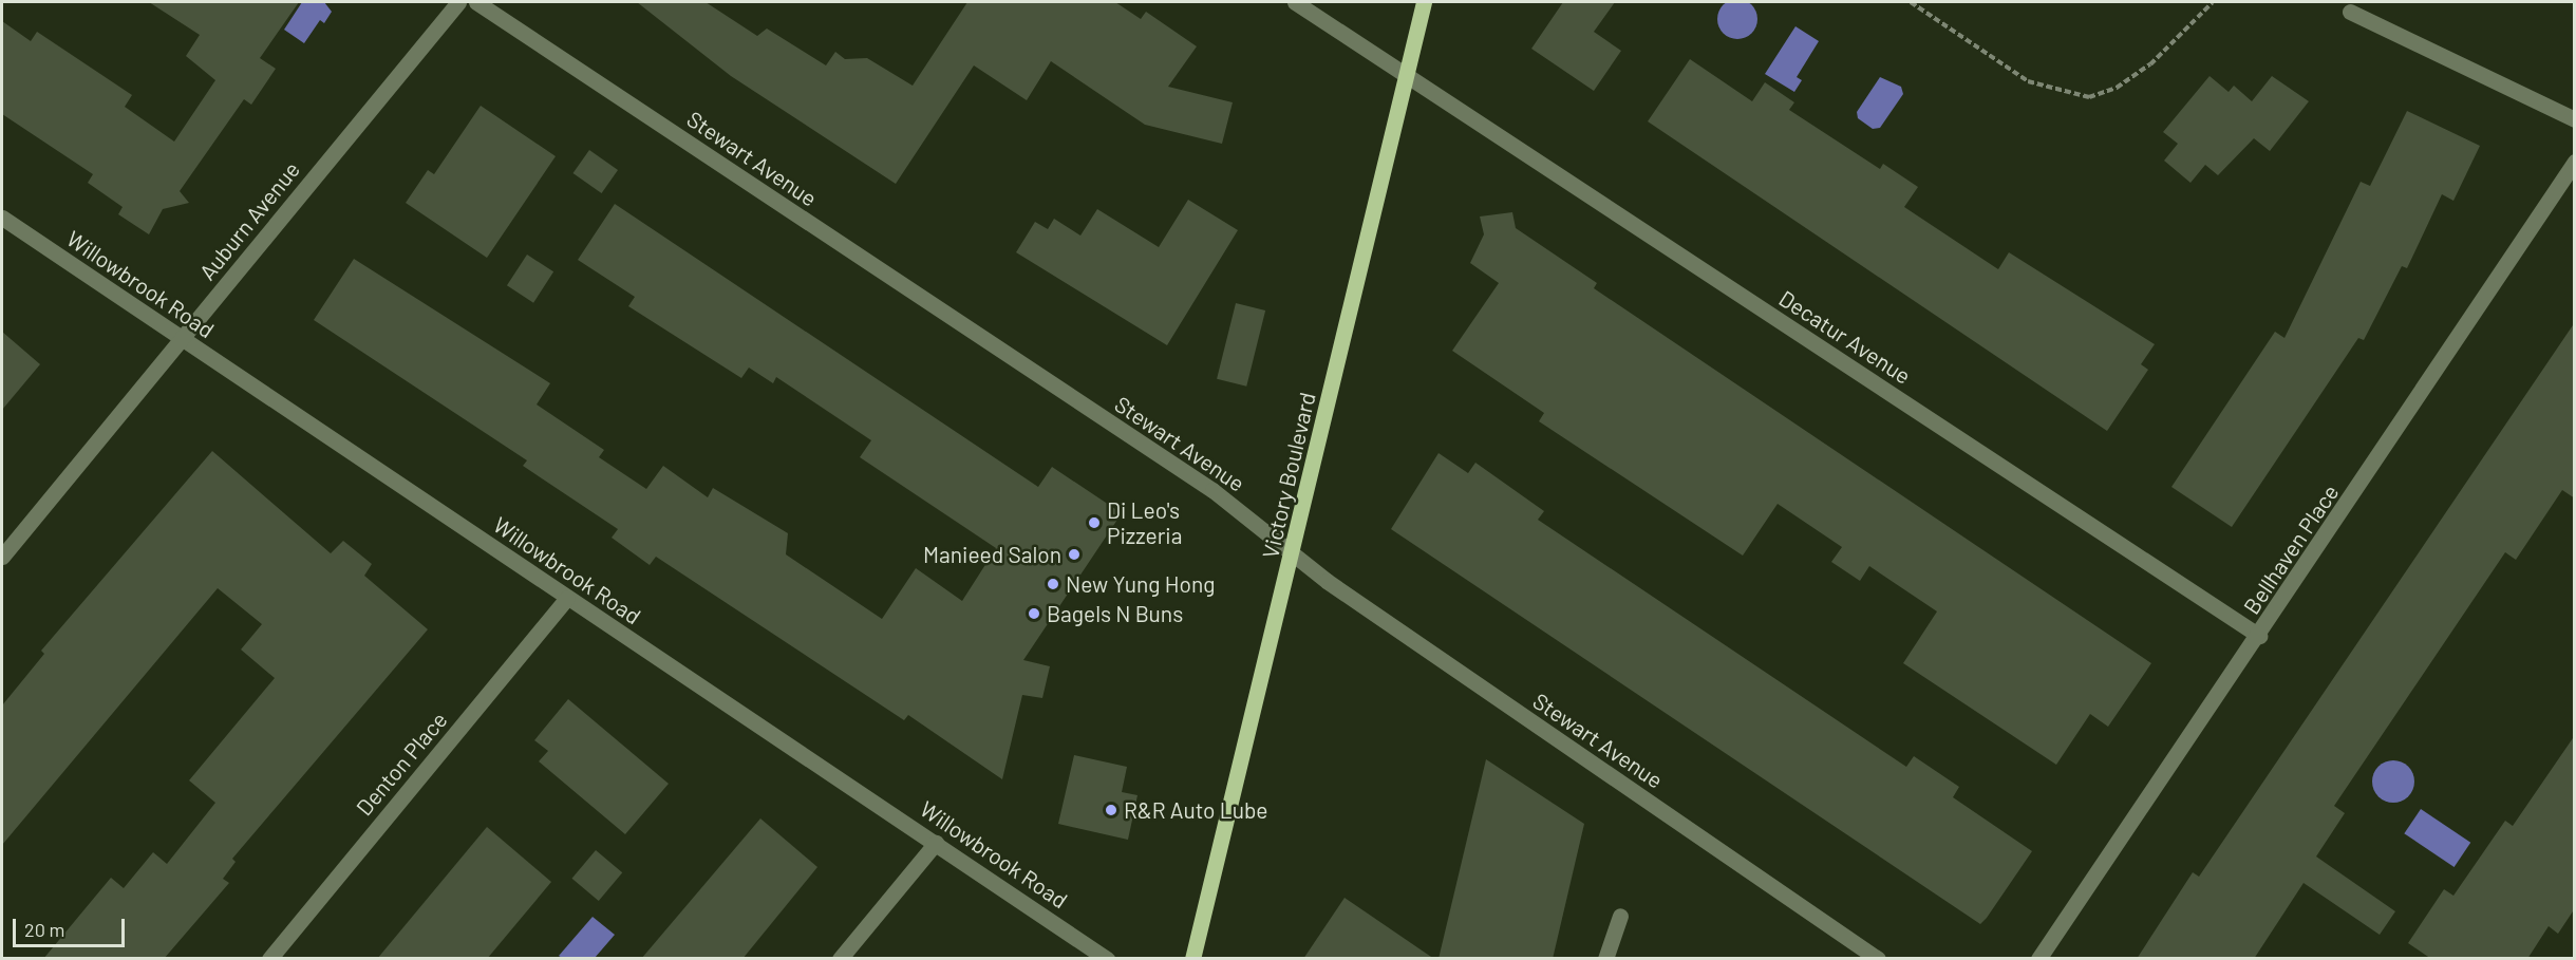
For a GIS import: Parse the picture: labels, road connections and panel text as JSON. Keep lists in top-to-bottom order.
{
  "streets": {
    "main road": ["Victory Boulevard"],
    "street": [
      "Stewart Avenue",
      "Auburn Avenue",
      "Willowbrook Road",
      "Decatur Avenue",
      "Bellhaven Place",
      "Denton Place"
    ]
  },
  "crossings": [
    ["Stewart Avenue", "Victory Boulevard"],
    ["Auburn Avenue", "Willowbrook Road"],
    ["Willowbrook Road", "Denton Place"],
    ["Decatur Avenue", "Victory Boulevard"],
    ["Decatur Avenue", "Bellhaven Place"]
  ],
  "places": [
    "Di Leo's Pizzeria",
    "Manieed Salon",
    "New Yung Hong",
    "Bagels N Buns",
    "R&R Auto Lube"
  ],
  "scale_bar": "20 m"
}
